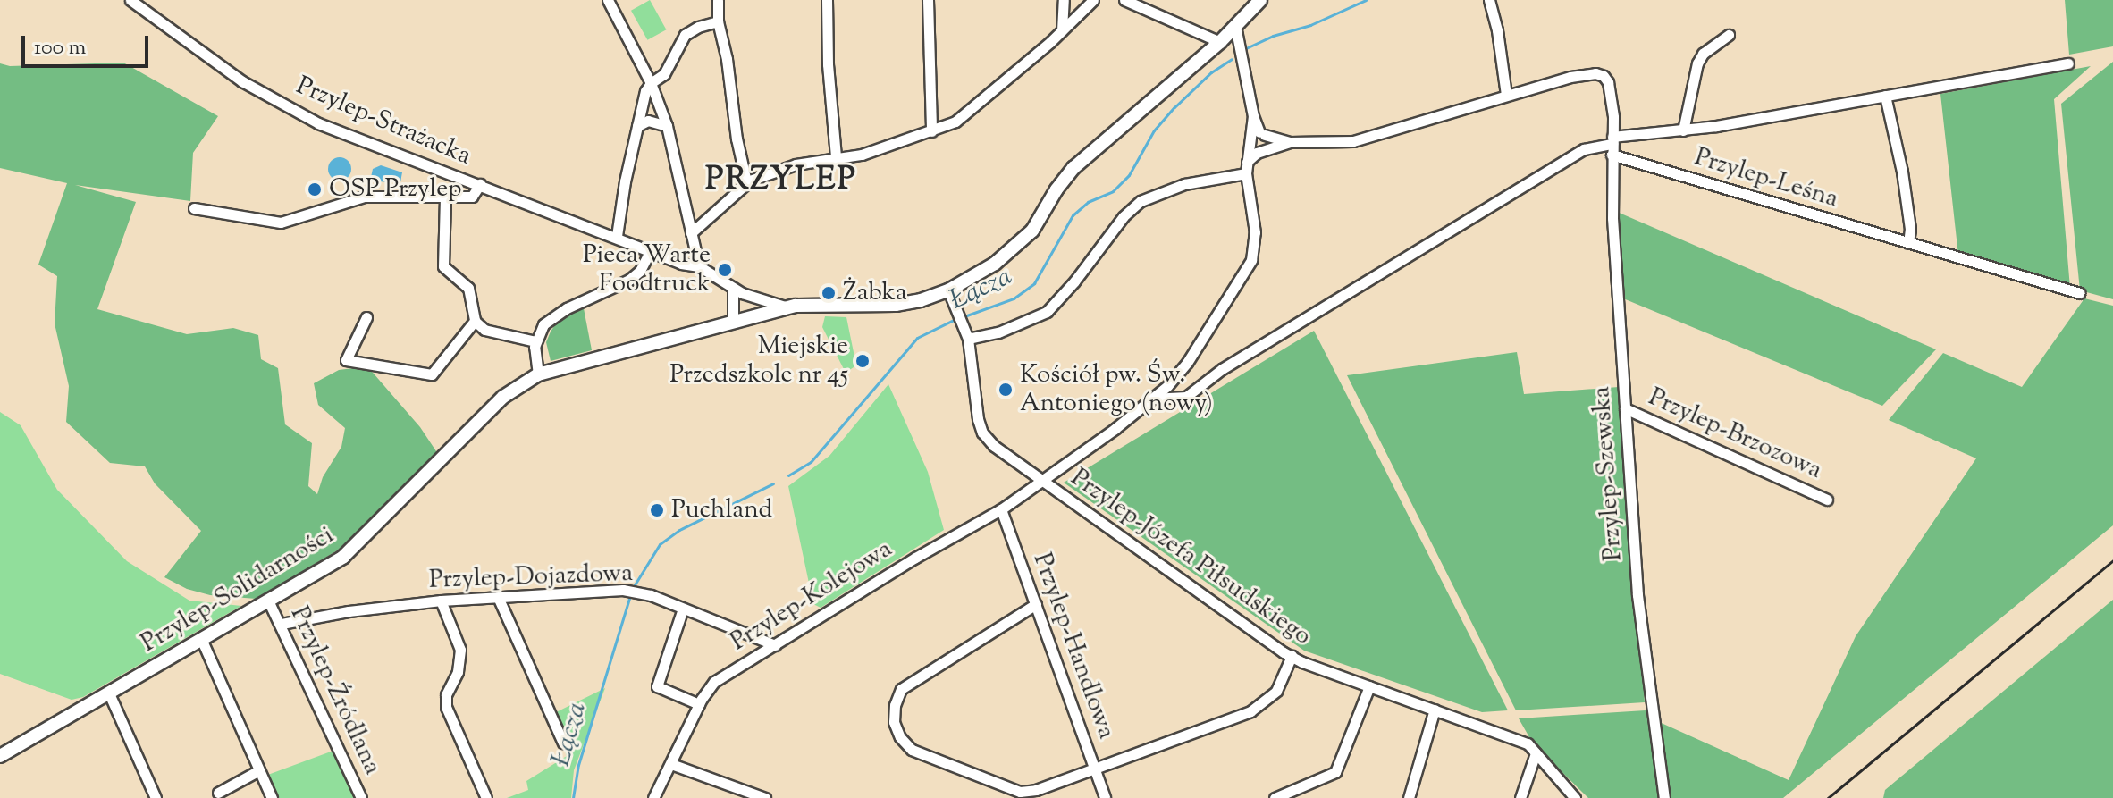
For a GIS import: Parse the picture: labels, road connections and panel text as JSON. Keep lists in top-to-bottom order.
{
  "streets": {
    "main road": ["Przylep-Solidarności"],
    "street": [
      "Przylep-Strażacka",
      "Przylep-Leśna",
      "Przylep-Brzozowa",
      "Przylep-Szewska",
      "Przylep-Józefa Piłsudskiego",
      "Przylep-Dojazdowa",
      "Przylep-Kolejowa",
      "Przylep-Handlowa",
      "Przylep-Źródlana"
    ]
  },
  "crossings": [
    ["Przylep-Strażacka", "Przylep-Solidarności"],
    ["Przylep-Leśna", "Przylep-Szewska"],
    ["Przylep-Brzozowa", "Przylep-Szewska"],
    ["Przylep-Józefa Piłsudskiego", "Przylep-Solidarności"],
    ["Przylep-Józefa Piłsudskiego", "Przylep-Kolejowa"],
    ["Przylep-Dojazdowa", "Przylep-Kolejowa"],
    ["Przylep-Dojazdowa", "Przylep-Źródlana"],
    ["Przylep-Solidarności", "Przylep-Źródlana"],
    ["Przylep-Kolejowa", "Przylep-Handlowa"]
  ],
  "districts": ["PRZYLEP"],
  "water": ["Łącza"],
  "places": [
    "OSP Przylep",
    "Pieca Warte Foodtruck",
    "Żabka",
    "Miejskie Przedszkole nr 45",
    "Kościół pw. Św. Antoniego (nowy)",
    "Puchland"
  ],
  "scale_bar": "100 m"
}
